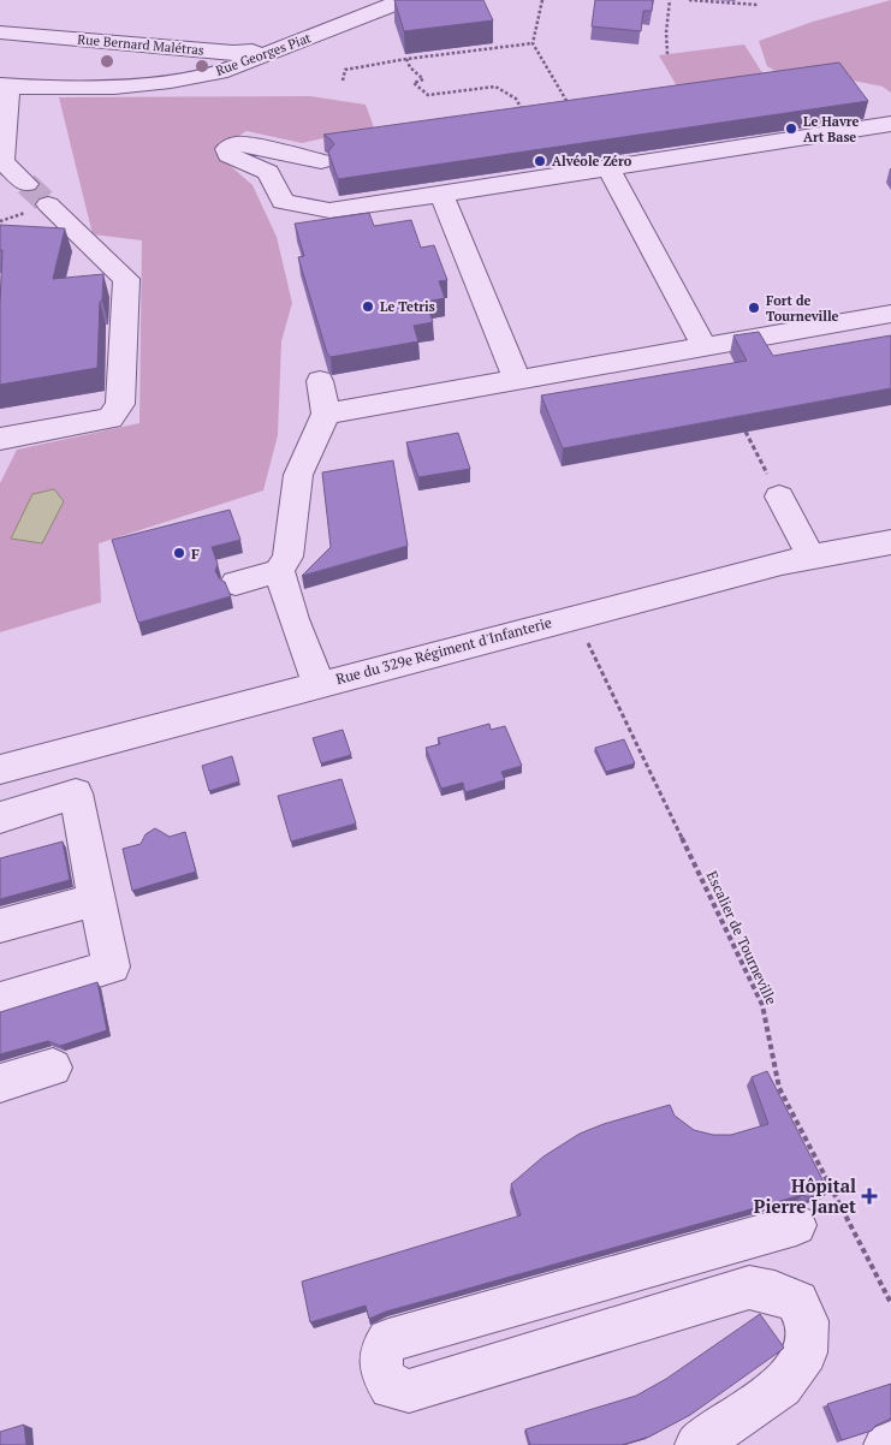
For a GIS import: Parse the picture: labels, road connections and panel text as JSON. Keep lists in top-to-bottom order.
{
  "streets": {
    "street": ["Rue Bernard Malétras", "Rue Georges Piat", "Rue du 329e Régiment d'Infanterie"],
    "path": ["Escalier de Tourneville"]
  },
  "crossings": [
    ["Rue Bernard Malétras", "Rue Georges Piat"],
    ["Rue du 329e Régiment d'Infanterie", "Escalier de Tourneville"]
  ],
  "places": {
    "other": [
      "Le Havre Art Base",
      "Alvéole Zéro",
      "Le Tetris",
      "Fort de Tourneville",
      "F"
    ],
    "health": ["Hôpital Pierre Janet"]
  }
}
